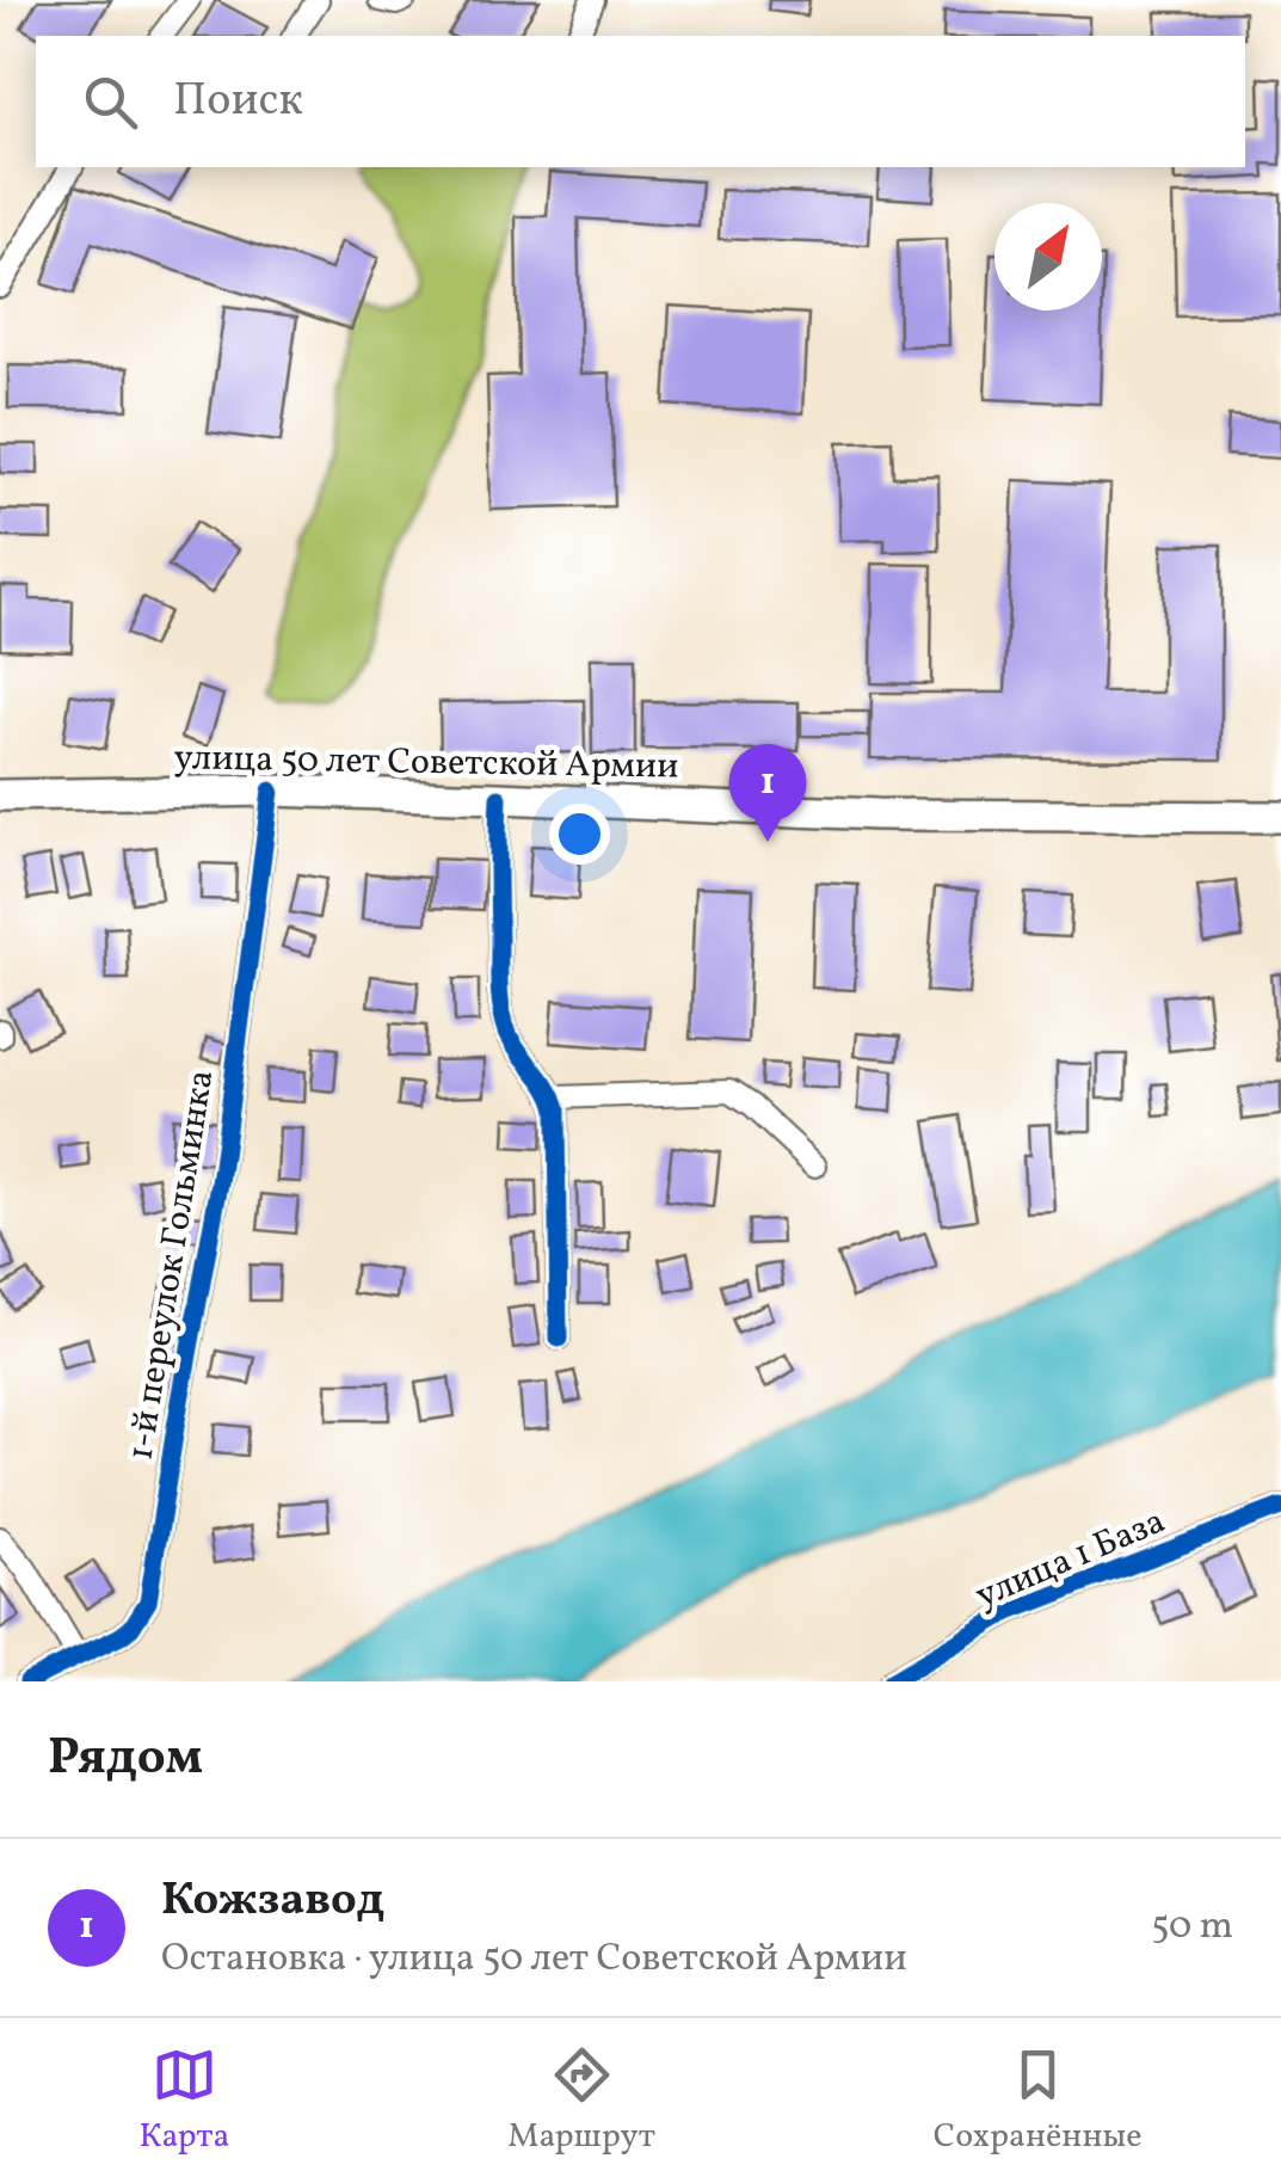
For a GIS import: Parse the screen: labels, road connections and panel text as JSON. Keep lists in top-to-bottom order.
{
  "streets": {
    "main road": ["улица 50 лет Советской Армии"],
    "street": ["1-й переулок Гольминка", "улица 1 База"]
  },
  "crossings": [
    ["улица 50 лет Советской Армии", "1-й переулок Гольминка"]
  ],
  "north": "top right",
  "page": {
    "search": "Поиск",
    "pins": "1",
    "heading": "Рядом",
    "list": [
      {
        "mark": "1",
        "name": "Кожзавод",
        "note": "Остановка · улица 50 лет Советской Армии",
        "value": "50 m"
      }
    ],
    "nav": ["Карта", "Маршрут", "Сохранённые"]
  }
}
